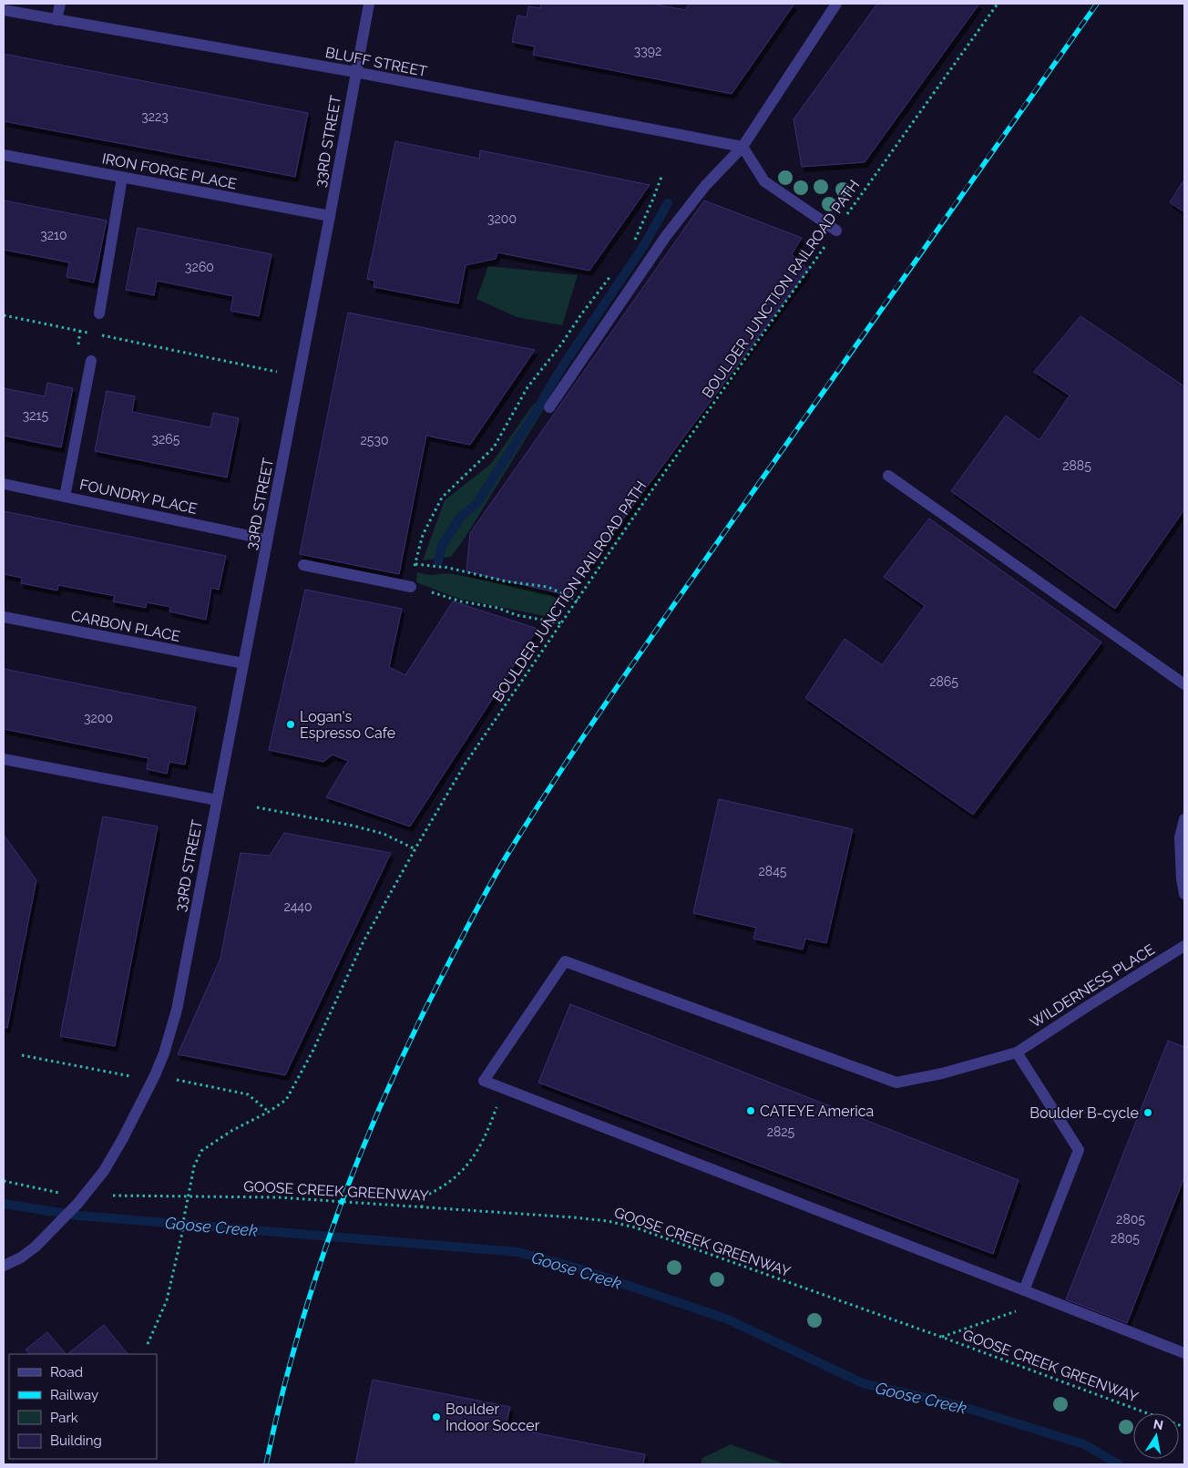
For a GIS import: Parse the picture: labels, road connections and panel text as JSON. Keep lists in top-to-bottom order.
{
  "streets": {
    "street": [
      "BLUFF STREET",
      "33RD STREET",
      "IRON FORGE PLACE",
      "FOUNDRY PLACE",
      "CARBON PLACE",
      "WILDERNESS PLACE"
    ],
    "path": ["BOULDER JUNCTION RAILROAD PATH", "GOOSE CREEK GREENWAY"]
  },
  "crossings": [
    ["BLUFF STREET", "33RD STREET"],
    ["33RD STREET", "IRON FORGE PLACE"],
    ["33RD STREET", "FOUNDRY PLACE"],
    ["33RD STREET", "CARBON PLACE"],
    ["BOULDER JUNCTION RAILROAD PATH", "GOOSE CREEK GREENWAY"]
  ],
  "water": ["Goose Creek"],
  "places": [
    "Logan's Espresso Cafe",
    "CATEYE America",
    "Boulder B-cycle",
    "Boulder Indoor Soccer"
  ],
  "house_numbers": [
    "3392",
    "3223",
    "3200",
    "3210",
    "3260",
    "3215",
    "3265",
    "2530",
    "2885",
    "2865",
    "3200",
    "2845",
    "2440",
    "2825",
    "2805",
    "2805"
  ],
  "legend": [
    "Road",
    "Railway",
    "Park",
    "Building"
  ],
  "north": "top"
}
